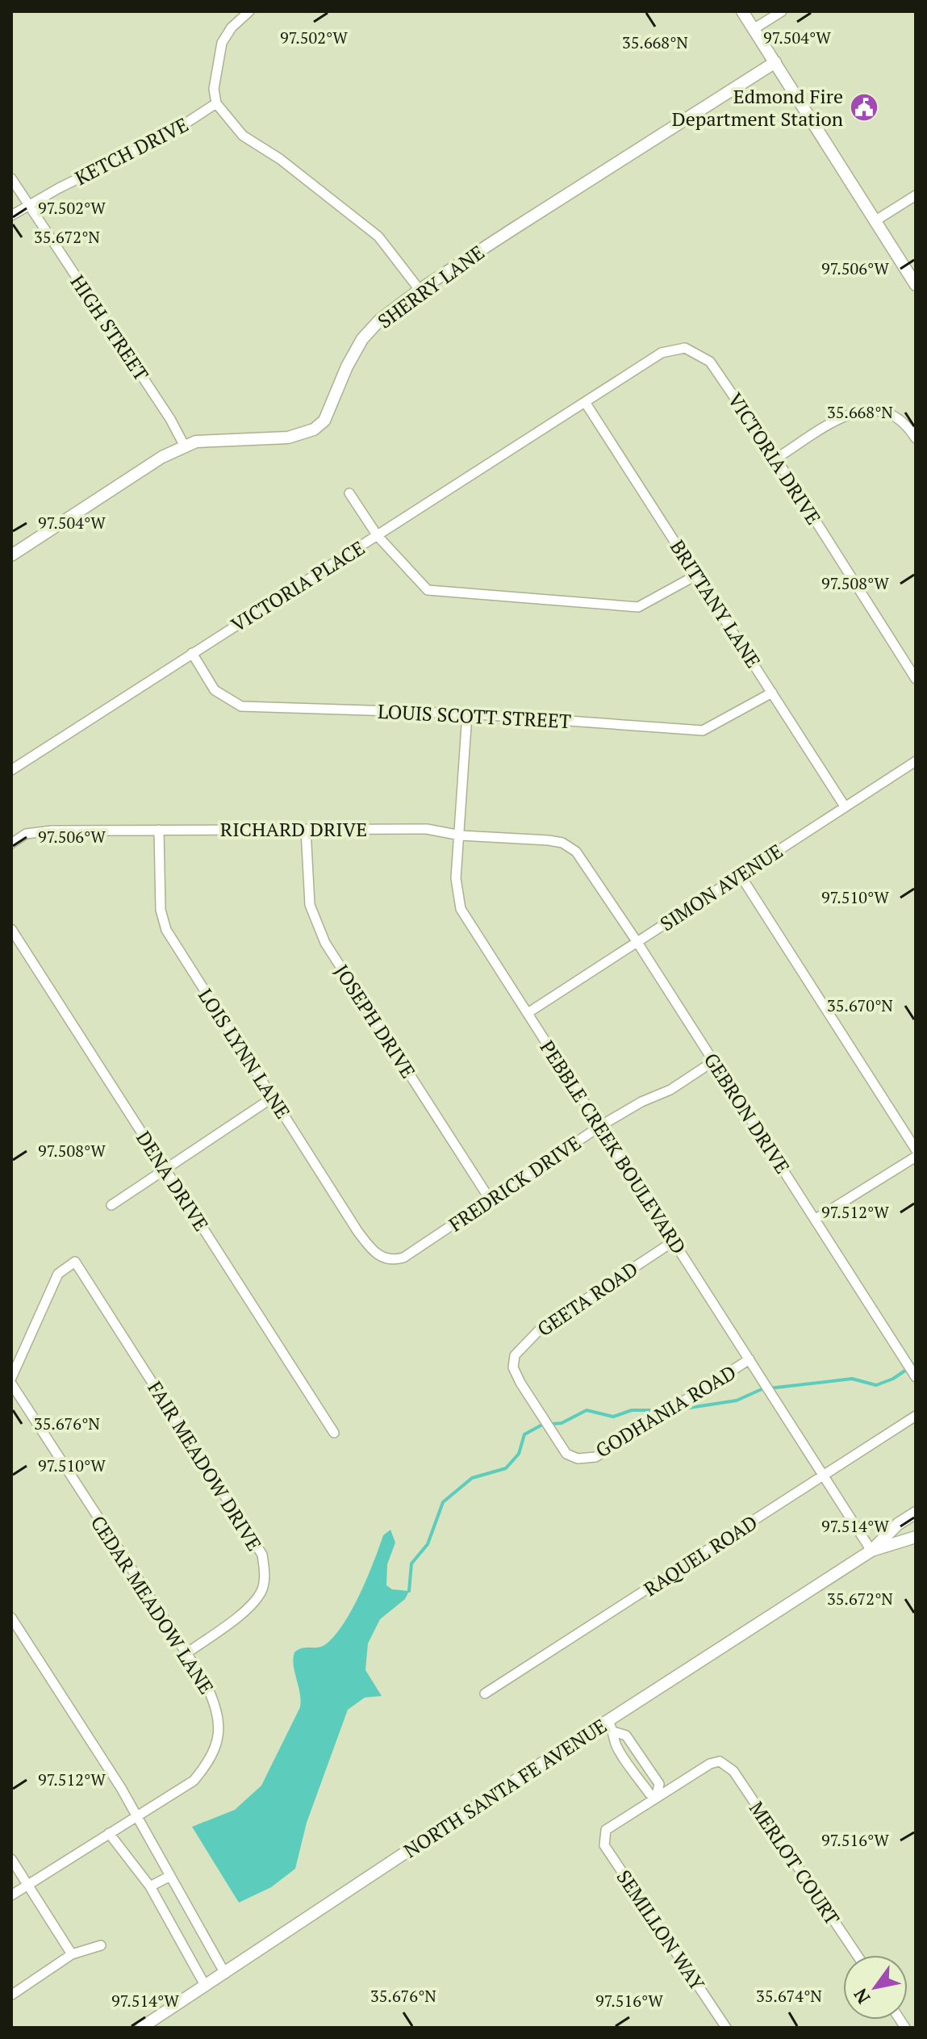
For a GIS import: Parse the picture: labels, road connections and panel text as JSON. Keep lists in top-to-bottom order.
{
  "streets": {
    "street": [
      "KETCH DRIVE",
      "SHERRY LANE",
      "HIGH STREET",
      "VICTORIA DRIVE",
      "VICTORIA PLACE",
      "BRITTANY LANE",
      "LOUIS SCOTT STREET",
      "RICHARD DRIVE",
      "SIMON AVENUE",
      "JOSEPH DRIVE",
      "LOIS LYNN LANE",
      "GEBRON DRIVE",
      "PEBBLE CREEK BOULEVARD",
      "DENA DRIVE",
      "FREDRICK DRIVE",
      "GEETA ROAD",
      "GODHANIA ROAD",
      "FAIR MEADOW DRIVE",
      "RAQUEL ROAD",
      "CEDAR MEADOW LANE",
      "NORTH SANTA FE AVENUE",
      "MERLOT COURT",
      "SEMILLON WAY"
    ]
  },
  "crossings": [
    ["KETCH DRIVE", "HIGH STREET"],
    ["SHERRY LANE", "HIGH STREET"],
    ["VICTORIA DRIVE", "VICTORIA PLACE"],
    ["VICTORIA DRIVE", "BRITTANY LANE"],
    ["VICTORIA PLACE", "BRITTANY LANE"],
    ["VICTORIA PLACE", "LOUIS SCOTT STREET"],
    ["BRITTANY LANE", "LOUIS SCOTT STREET"],
    ["BRITTANY LANE", "SIMON AVENUE"],
    ["LOUIS SCOTT STREET", "PEBBLE CREEK BOULEVARD"],
    ["RICHARD DRIVE", "JOSEPH DRIVE"],
    ["RICHARD DRIVE", "LOIS LYNN LANE"],
    ["RICHARD DRIVE", "GEBRON DRIVE"],
    ["RICHARD DRIVE", "PEBBLE CREEK BOULEVARD"],
    ["SIMON AVENUE", "GEBRON DRIVE"],
    ["SIMON AVENUE", "PEBBLE CREEK BOULEVARD"],
    ["JOSEPH DRIVE", "FREDRICK DRIVE"],
    ["LOIS LYNN LANE", "FREDRICK DRIVE"],
    ["GEBRON DRIVE", "FREDRICK DRIVE"],
    ["PEBBLE CREEK BOULEVARD", "FREDRICK DRIVE"],
    ["PEBBLE CREEK BOULEVARD", "GEETA ROAD"],
    ["PEBBLE CREEK BOULEVARD", "GODHANIA ROAD"],
    ["PEBBLE CREEK BOULEVARD", "RAQUEL ROAD"],
    ["PEBBLE CREEK BOULEVARD", "NORTH SANTA FE AVENUE"],
    ["GEETA ROAD", "GODHANIA ROAD"],
    ["FAIR MEADOW DRIVE", "CEDAR MEADOW LANE"],
    ["MERLOT COURT", "SEMILLON WAY"]
  ],
  "places": {
    "public building": ["Edmond Fire Department Station"]
  },
  "north": "bottom left",
  "coordinates": [
    "97.502°W",
    "97.504°W",
    "35.668°N",
    "35.672°N",
    "97.506°W",
    "97.508°W",
    "97.510°W",
    "35.670°N",
    "97.512°W",
    "35.676°N",
    "97.514°W",
    "97.516°W",
    "35.674°N"
  ]
}
